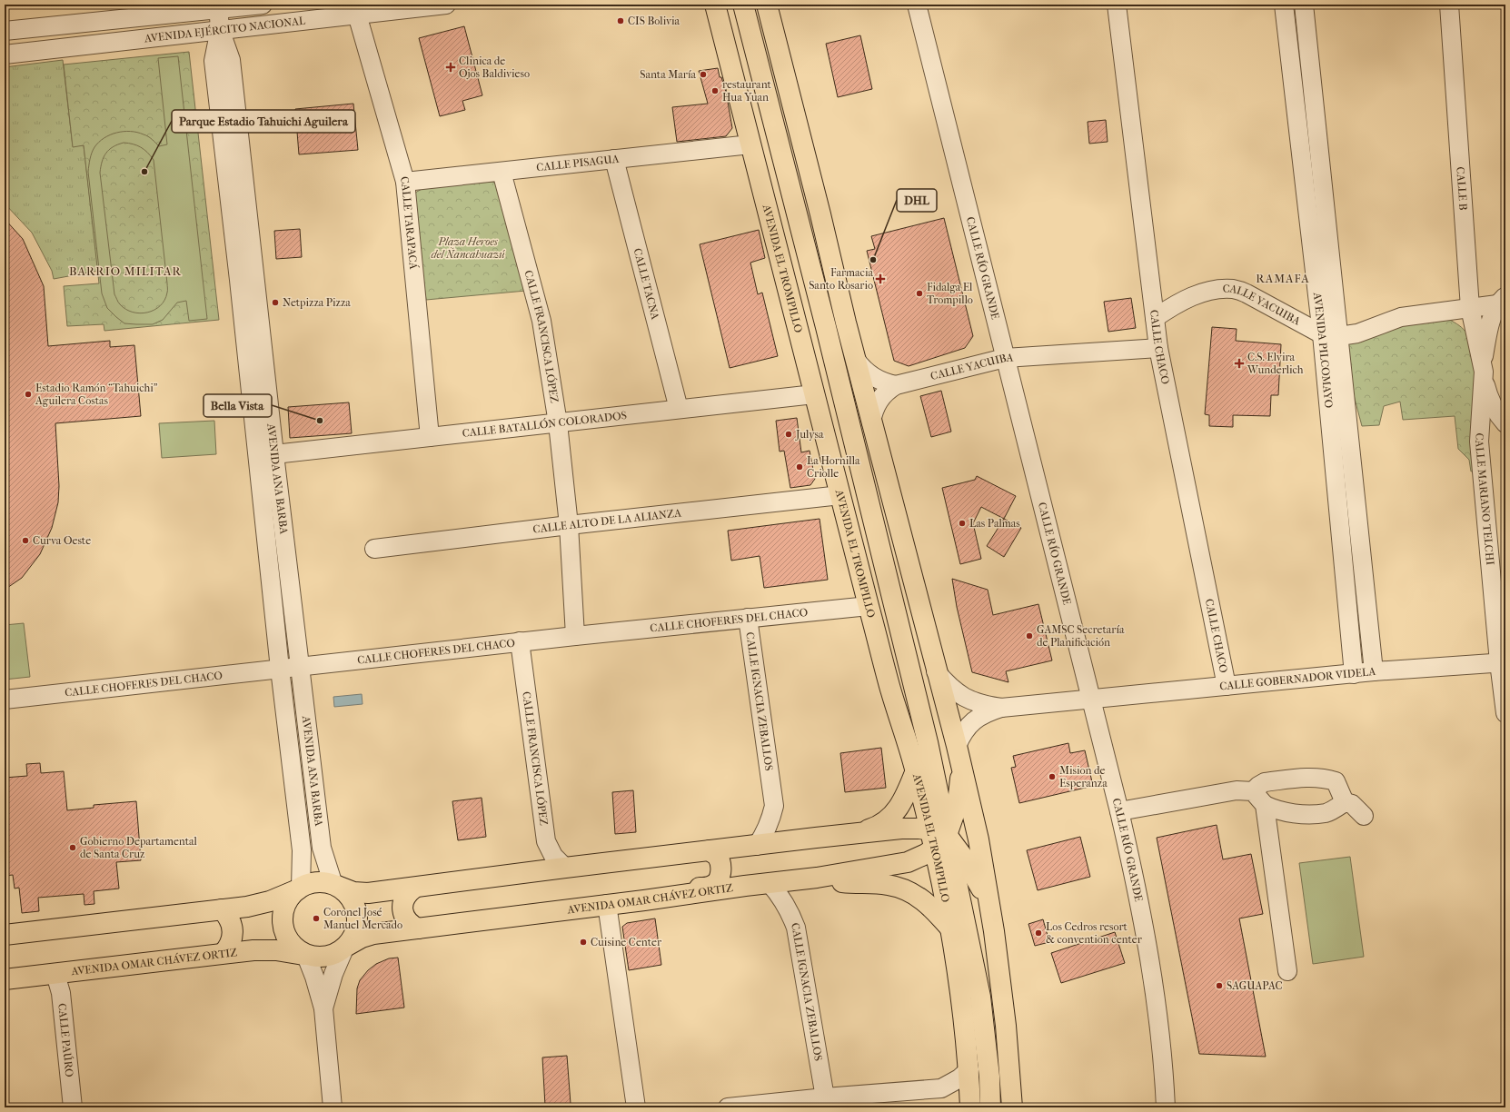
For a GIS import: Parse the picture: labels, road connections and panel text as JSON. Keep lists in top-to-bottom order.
{
  "streets": {
    "main road": ["AVENIDA EL TROMPILLO", "AVENIDA OMAR CHÁVEZ ORTIZ"],
    "street": [
      "AVENIDA EJÉRCITO NACIONAL",
      "CALLE PISAGUA",
      "CALLE B",
      "CALLE TARAPACÁ",
      "CALLE RÍO GRANDE",
      "CALLE TACNA",
      "CALLE YACUIBA",
      "CALLE FRANCISCA LÓPEZ",
      "CALLE CHACO",
      "AVENIDA PILCOMAYO",
      "CALLE BATALLÓN COLORADOS",
      "AVENIDA ANA BARBA",
      "CALLE MARIANO TELCHI",
      "CALLE ALTO DE LA ALIANZA",
      "CALLE CHOFERES DEL CHACO",
      "CALLE GOBERNADOR VIDELA",
      "CALLE IGNACIA ZEBALLOS",
      "CALLE PAÚRO"
    ]
  },
  "crossings": [
    ["AVENIDA EJÉRCITO NACIONAL", "CALLE TARAPACÁ"],
    ["AVENIDA EJÉRCITO NACIONAL", "AVENIDA ANA BARBA"],
    ["CALLE PISAGUA", "CALLE TARAPACÁ"],
    ["CALLE PISAGUA", "AVENIDA EL TROMPILLO"],
    ["CALLE PISAGUA", "CALLE TACNA"],
    ["CALLE PISAGUA", "CALLE FRANCISCA LÓPEZ"],
    ["CALLE B", "CALLE YACUIBA"],
    ["CALLE B", "CALLE MARIANO TELCHI"],
    ["CALLE TARAPACÁ", "CALLE BATALLÓN COLORADOS"],
    ["CALLE RÍO GRANDE", "CALLE YACUIBA"],
    ["CALLE RÍO GRANDE", "CALLE GOBERNADOR VIDELA"],
    ["AVENIDA EL TROMPILLO", "CALLE BATALLÓN COLORADOS"],
    ["AVENIDA EL TROMPILLO", "CALLE ALTO DE LA ALIANZA"],
    ["AVENIDA EL TROMPILLO", "CALLE CHOFERES DEL CHACO"],
    ["AVENIDA EL TROMPILLO", "AVENIDA OMAR CHÁVEZ ORTIZ"],
    ["CALLE TACNA", "CALLE BATALLÓN COLORADOS"],
    ["CALLE YACUIBA", "CALLE CHACO"],
    ["CALLE YACUIBA", "AVENIDA PILCOMAYO"],
    ["CALLE YACUIBA", "CALLE MARIANO TELCHI"],
    ["CALLE FRANCISCA LÓPEZ", "CALLE BATALLÓN COLORADOS"],
    ["CALLE FRANCISCA LÓPEZ", "CALLE ALTO DE LA ALIANZA"],
    ["CALLE FRANCISCA LÓPEZ", "CALLE CHOFERES DEL CHACO"],
    ["CALLE CHACO", "CALLE GOBERNADOR VIDELA"],
    ["AVENIDA PILCOMAYO", "CALLE GOBERNADOR VIDELA"],
    ["CALLE BATALLÓN COLORADOS", "AVENIDA ANA BARBA"],
    ["AVENIDA ANA BARBA", "CALLE CHOFERES DEL CHACO"],
    ["AVENIDA ANA BARBA", "AVENIDA OMAR CHÁVEZ ORTIZ"],
    ["CALLE MARIANO TELCHI", "CALLE GOBERNADOR VIDELA"],
    ["CALLE CHOFERES DEL CHACO", "CALLE IGNACIA ZEBALLOS"],
    ["CALLE IGNACIA ZEBALLOS", "AVENIDA OMAR CHÁVEZ ORTIZ"],
    ["AVENIDA OMAR CHÁVEZ ORTIZ", "CALLE PAÚRO"]
  ],
  "districts": ["BARRIO MILITAR", "RAMAFA"],
  "parks": ["Plaza Heroes del Ñancahuazú"],
  "places": {
    "other": [
      "CIS Bolivia",
      "Santa María",
      "restaurant Hua Yuan",
      "Parque Estadio Tahuichi Aguilera",
      "DHL",
      "Fidalga El Trompillo",
      "Netpizza Pizza",
      "Estadio Ramón “Tahuichi” Aguilera Costas",
      "Bella Vista",
      "Julysa",
      "La Hornilla Criolle",
      "Las Palmas",
      "Curva Oeste",
      "GAMSC Secretaría de Planificación",
      "Mision de Esperanza",
      "Gobierno Departamental de Santa Cruz",
      "Coronel José Manuel Mercado",
      "Los Cedros resort & convention center",
      "Cuisine Center",
      "SAGUAPAC"
    ],
    "health": ["Clinica de Ojos Baldivieso", "Farmacia Santo Rosario", "C.S. Elvira Wunderlich"]
  }
}
